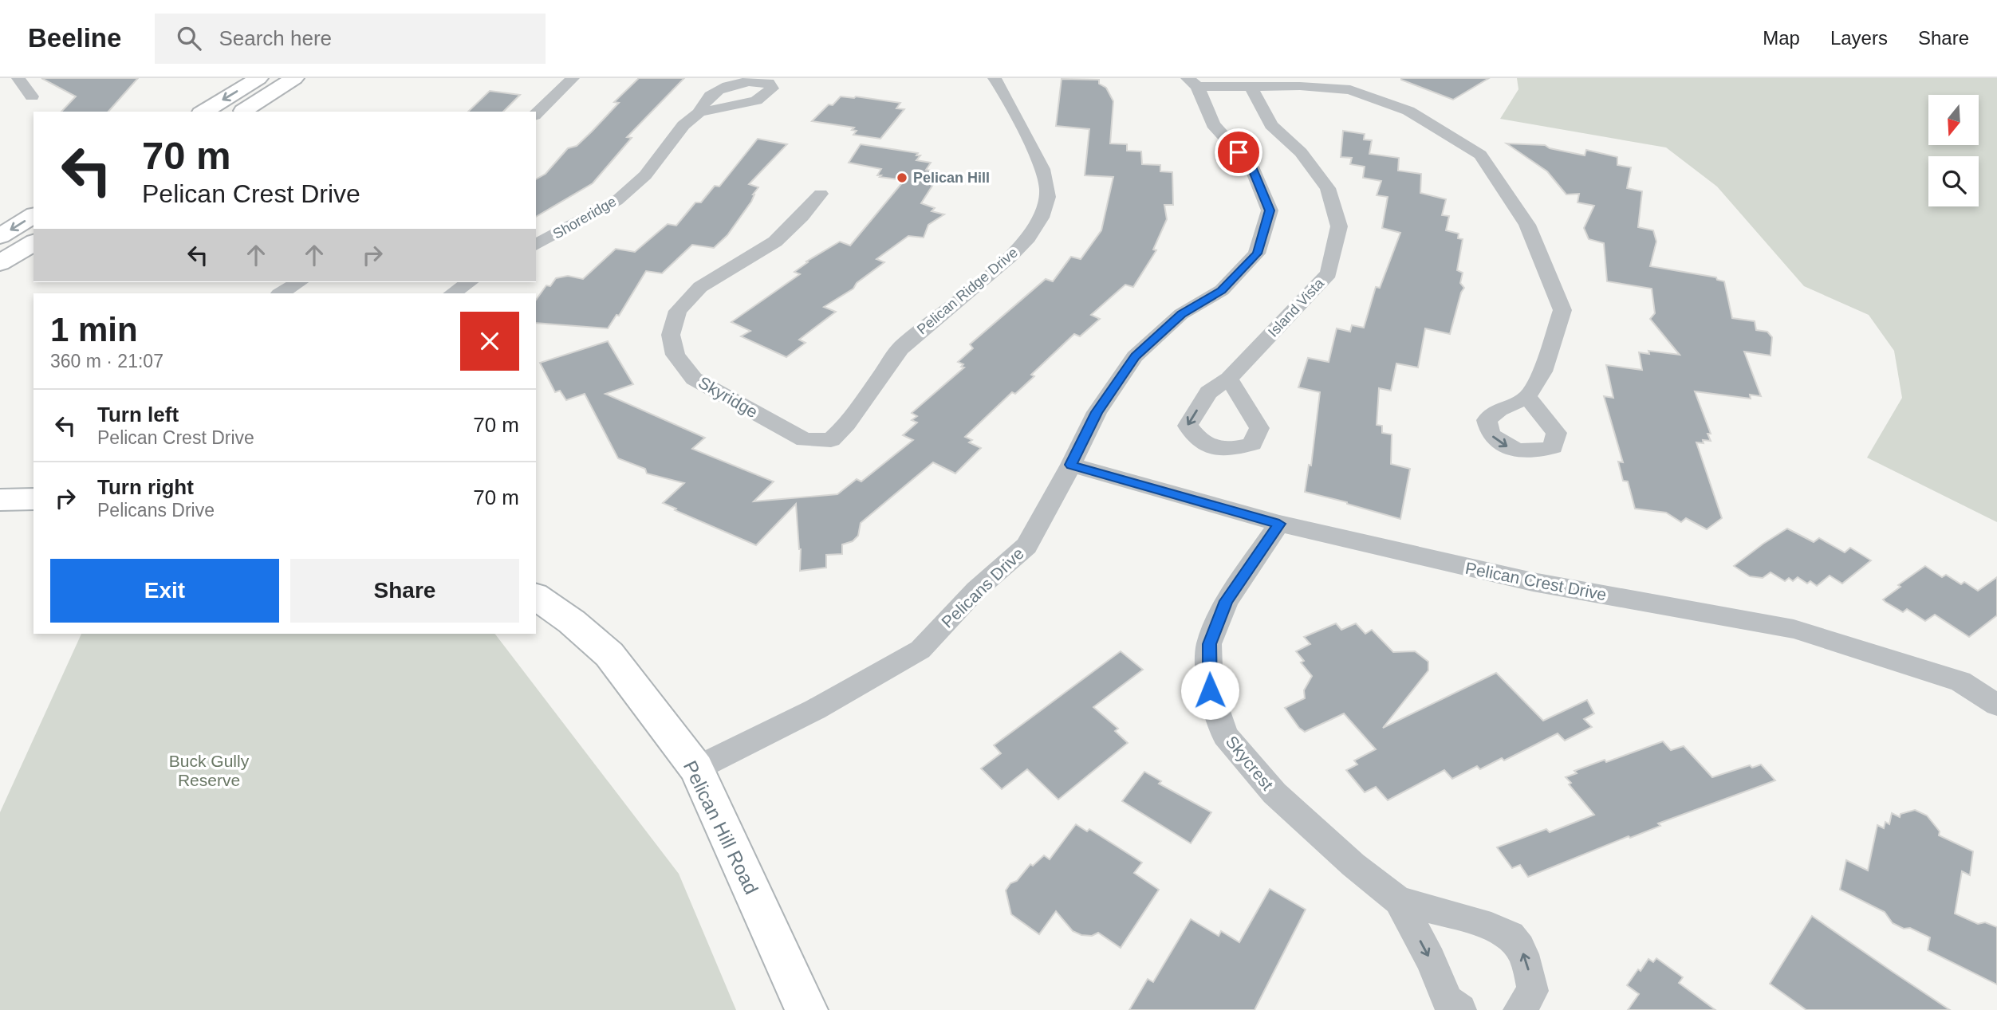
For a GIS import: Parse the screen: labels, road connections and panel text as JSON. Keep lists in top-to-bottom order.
{
  "streets": {
    "street": [
      "Shoreridge",
      "Pelican Ridge Drive",
      "Island Vista",
      "Skyridge",
      "Pelican Crest Drive",
      "Pelicans Drive",
      "Skycrest",
      "Pelican Hill Road"
    ]
  },
  "crossings": [
    ["Pelican Ridge Drive", "Skyridge"],
    ["Pelican Crest Drive", "Pelicans Drive"],
    ["Pelican Crest Drive", "Skycrest"],
    ["Pelicans Drive", "Pelican Hill Road"]
  ],
  "parks": ["Buck Gully Reserve"],
  "places": ["Pelican Hill"],
  "north": "bottom",
  "page": {
    "header": "Beeline",
    "search": "Search here",
    "nav": ["Map", "Layers", "Share"],
    "turn": ["70 m", "Pelican Crest Drive"],
    "heading": ["1 min", "360 m · 21:07"],
    "list": [
      {
        "name": "Turn left",
        "note": "Pelican Crest Drive",
        "value": "70 m"
      },
      {
        "name": "Turn right",
        "note": "Pelicans Drive",
        "value": "70 m"
      }
    ],
    "buttons": ["Exit", "Share"]
  }
}
